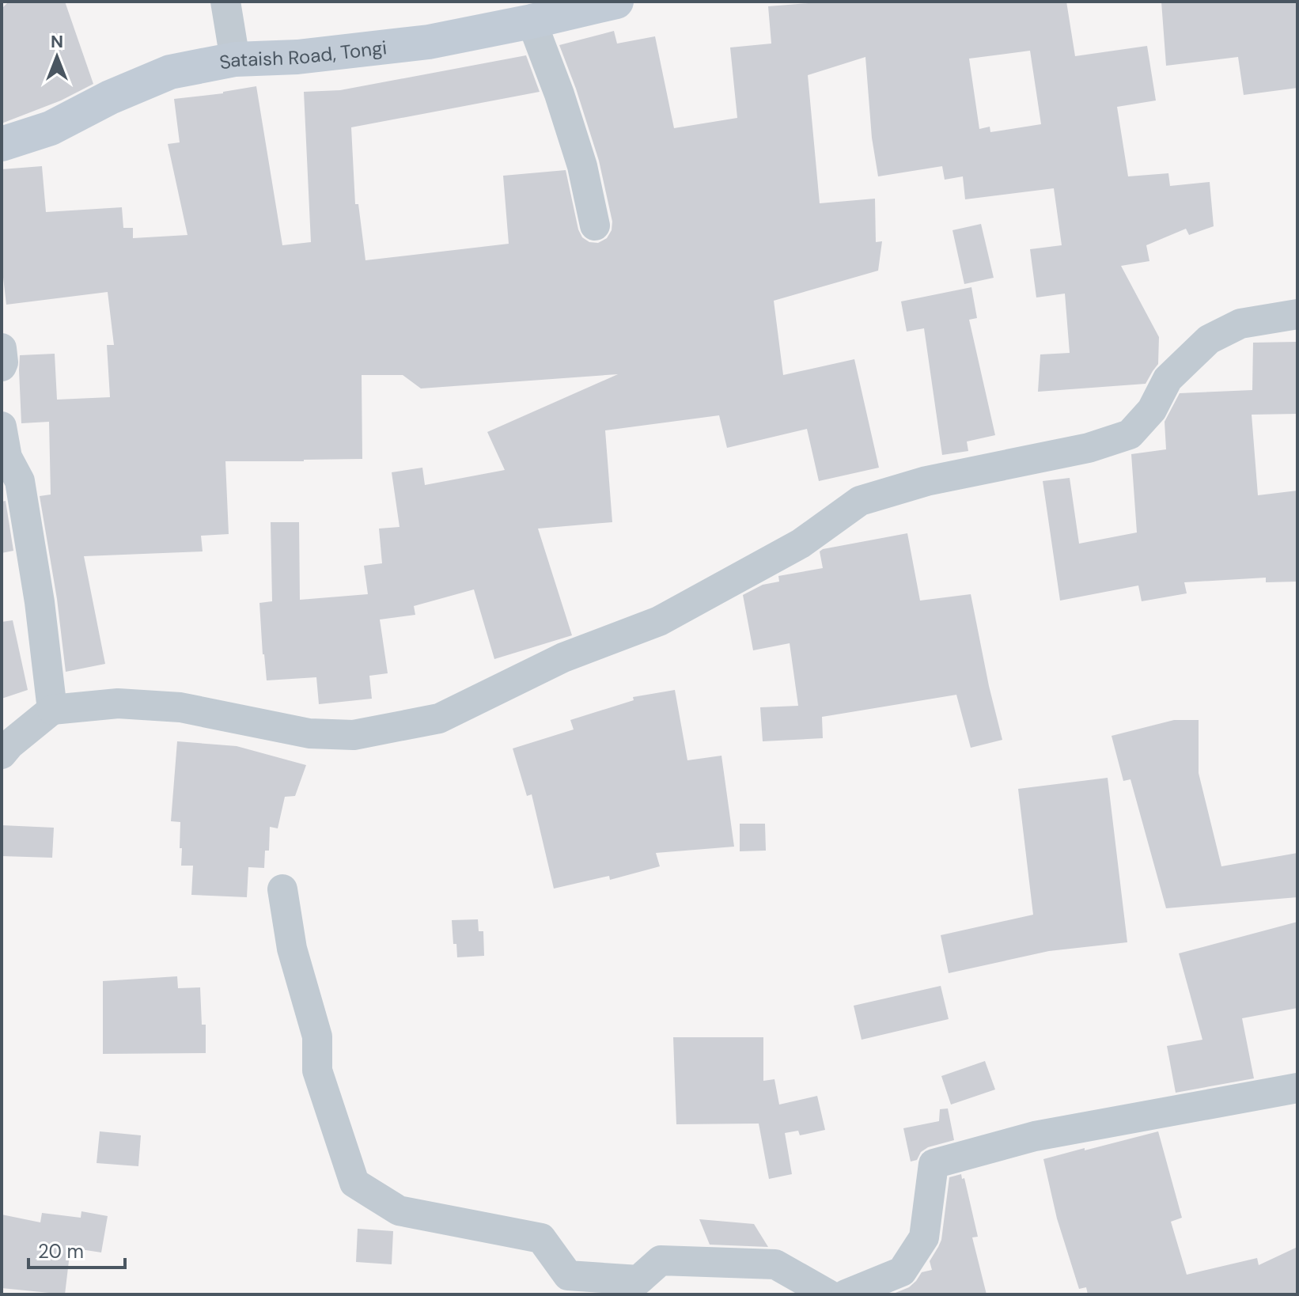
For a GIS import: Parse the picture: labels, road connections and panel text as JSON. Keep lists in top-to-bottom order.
{
  "streets": {
    "street": ["Sataish Road, Tongi"]
  },
  "scale_bar": "20 m",
  "north": "top"
}
